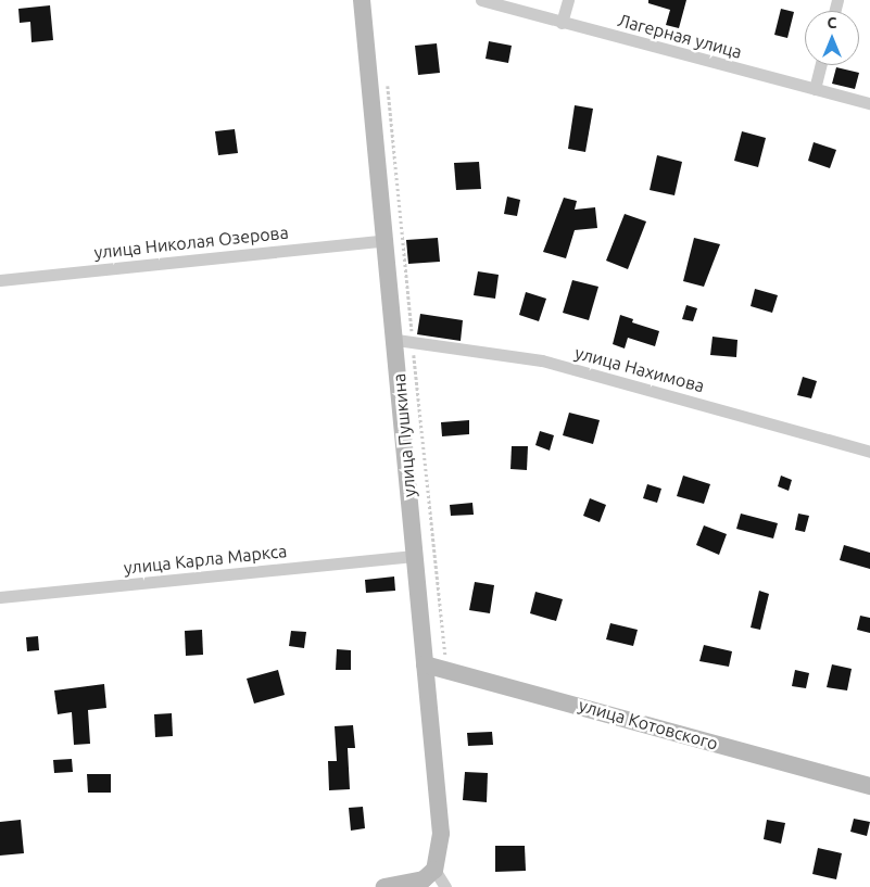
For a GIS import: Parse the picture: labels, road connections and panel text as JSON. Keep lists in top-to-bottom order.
{
  "streets": {
    "main road": ["улица Пушкина", "улица Котовского"],
    "street": [
      "Лагерная улица",
      "улица Николая Озерова",
      "улица Нахимова",
      "улица Карла Маркса"
    ]
  },
  "crossings": [
    ["улица Николая Озерова", "улица Пушкина"],
    ["улица Нахимова", "улица Пушкина"],
    ["улица Пушкина", "улица Карла Маркса"],
    ["улица Пушкина", "улица Котовского"]
  ],
  "north": "top"
}
